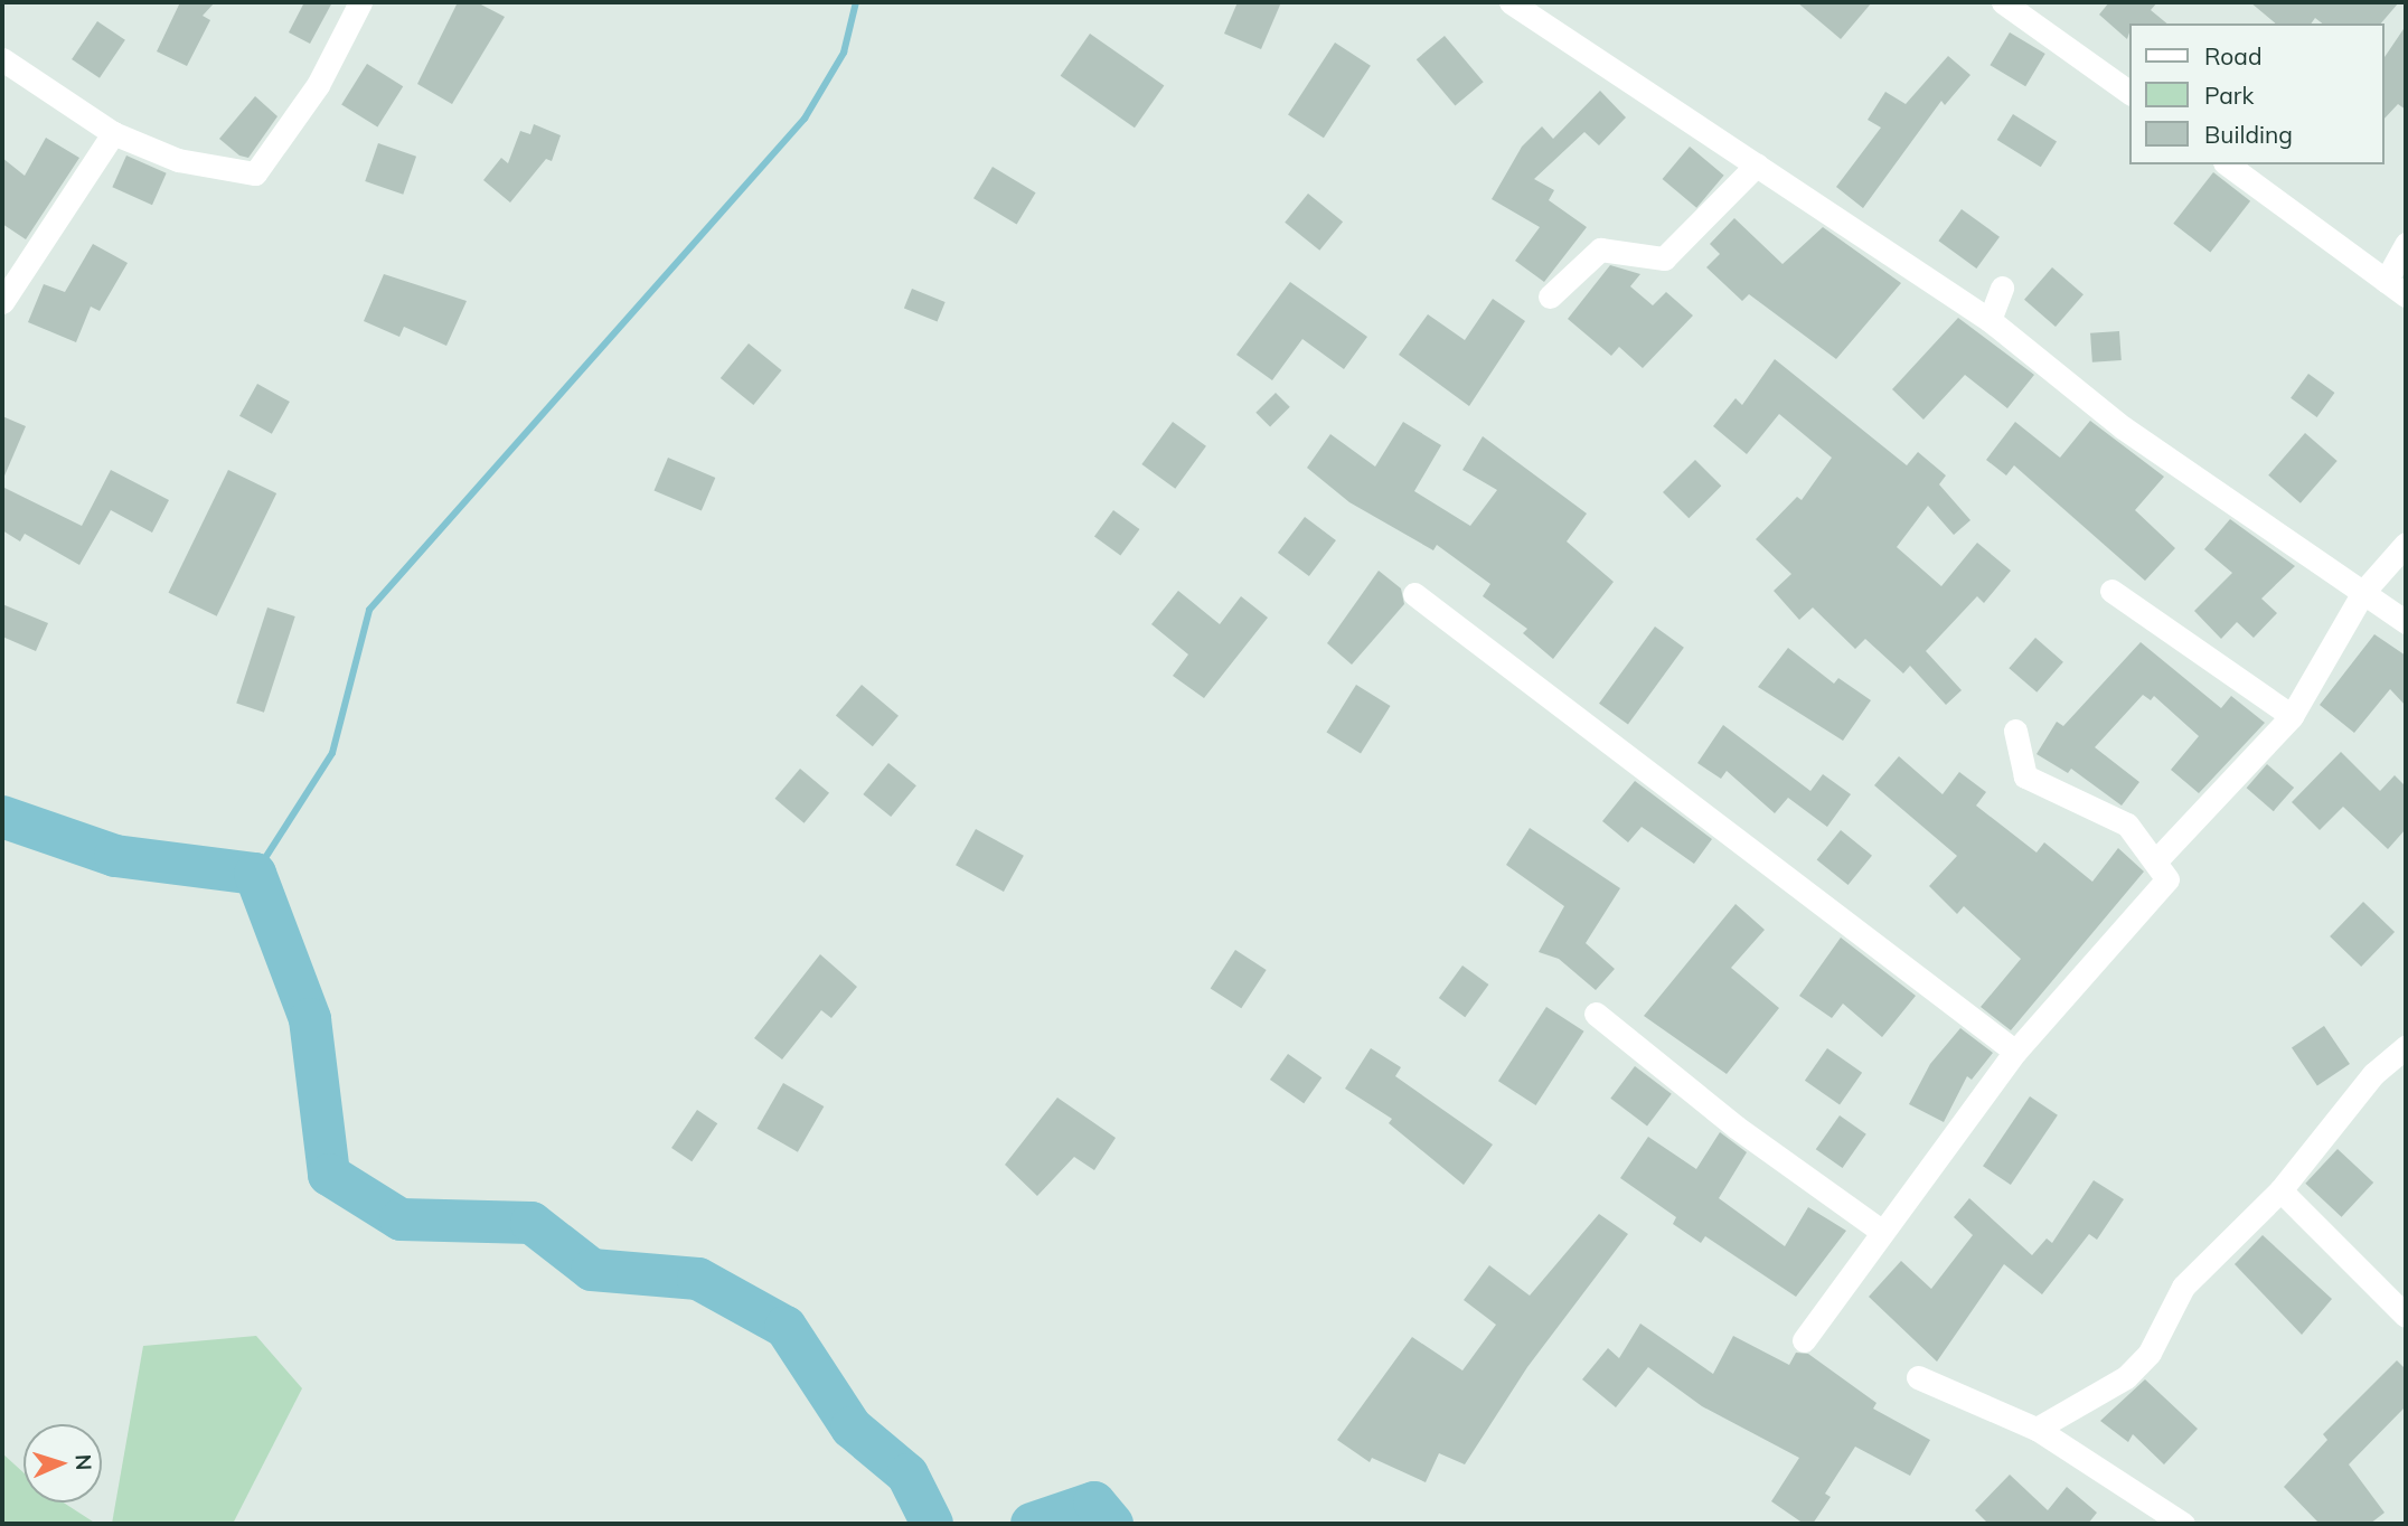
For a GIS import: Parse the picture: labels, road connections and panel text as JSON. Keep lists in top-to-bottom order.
{
  "legend": ["Road", "Park", "Building"],
  "north": "right"
}
